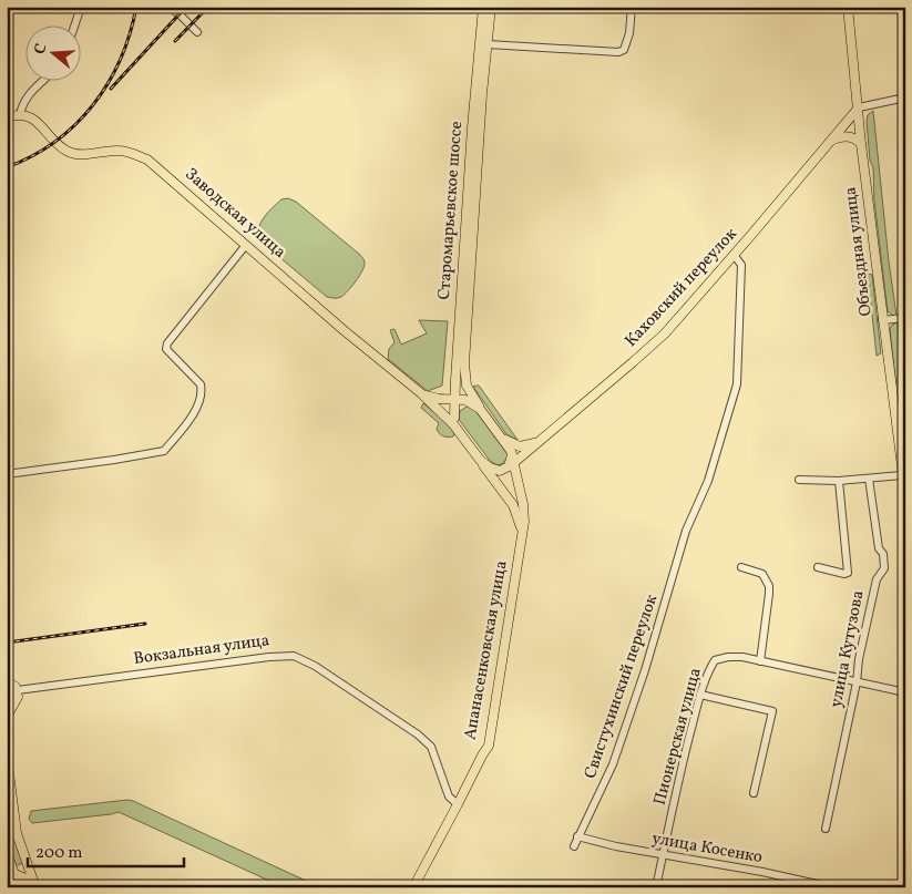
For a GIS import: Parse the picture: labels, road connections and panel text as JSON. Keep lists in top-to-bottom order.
{
  "streets": {
    "main road": [
      "Старомарьевское шоссе",
      "Заводская улица",
      "Объездная улица",
      "Каховский переулок",
      "Апанасенковская улица"
    ],
    "street": [
      "улица Кутузова",
      "Вокзальная улица",
      "Свистухинский переулок",
      "Пионерская улица",
      "улица Косенко"
    ]
  },
  "crossings": [
    ["Объездная улица", "Каховский переулок"],
    ["Каховский переулок", "Свистухинский переулок"],
    ["Вокзальная улица", "Апанасенковская улица"],
    ["Свистухинский переулок", "улица Косенко"],
    ["Пионерская улица", "улица Косенко"]
  ],
  "scale_bar": "200 m",
  "north": "left"
}
